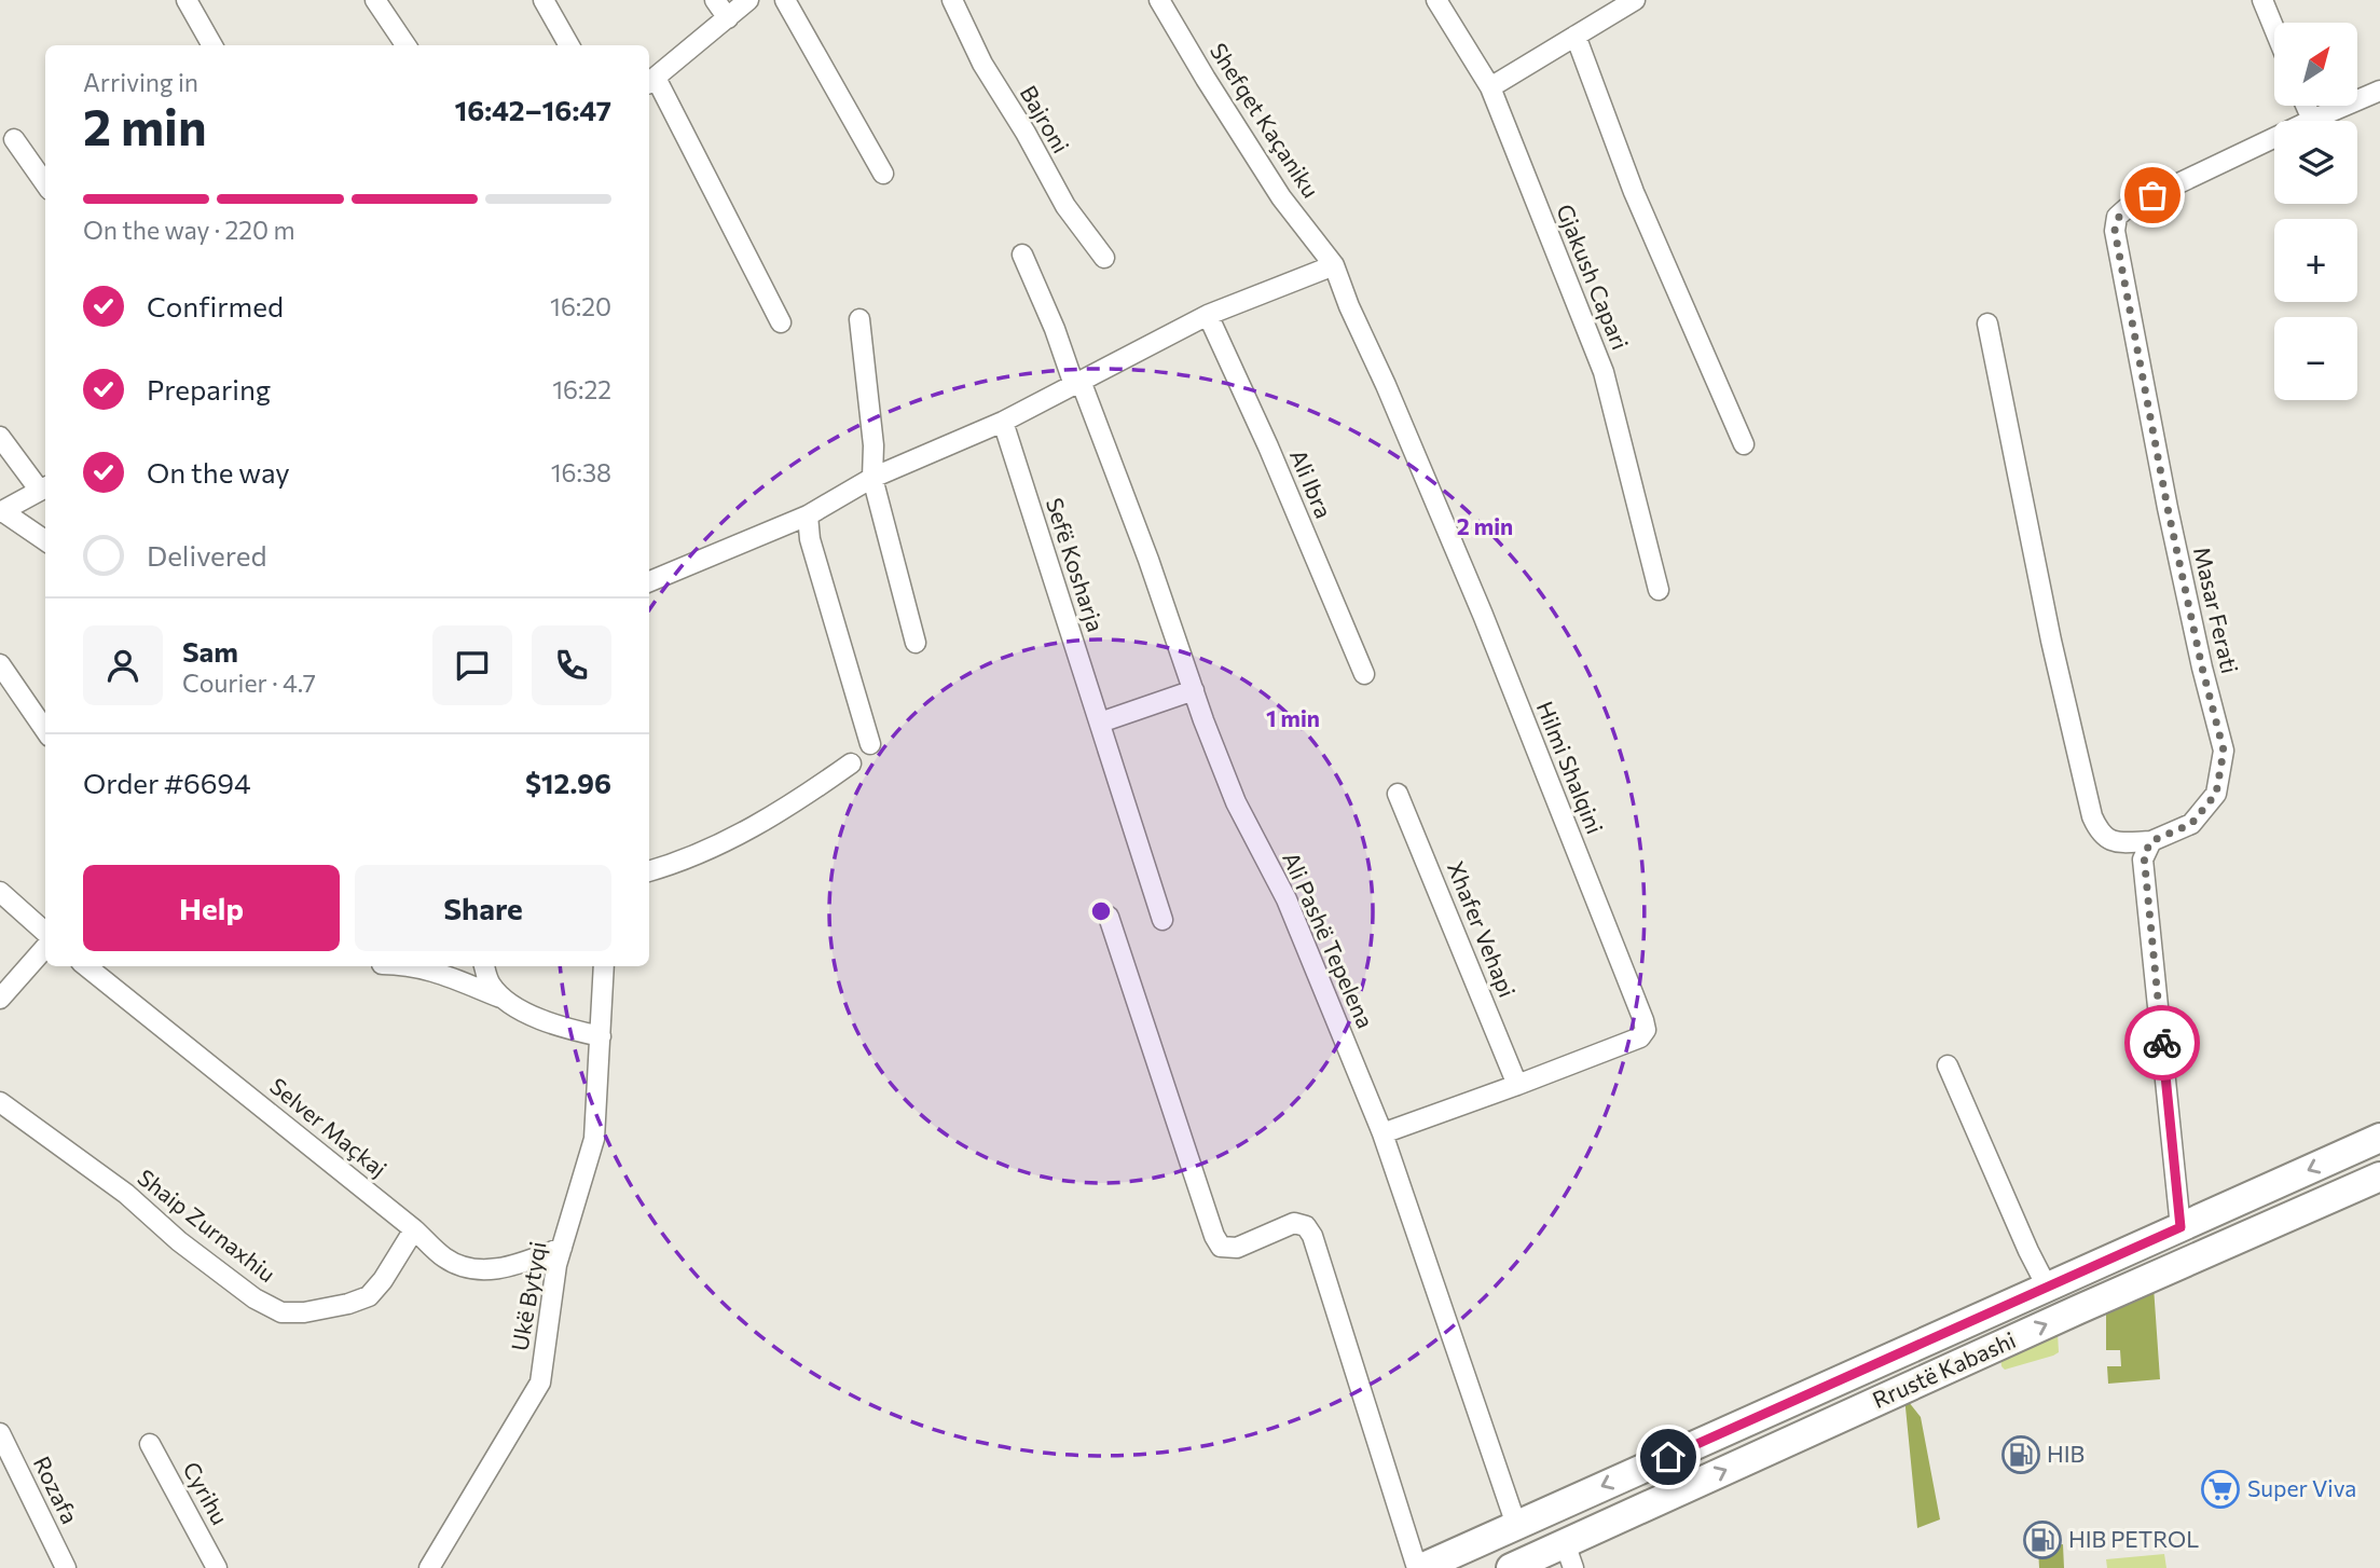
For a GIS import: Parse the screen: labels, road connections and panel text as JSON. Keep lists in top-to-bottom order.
{
  "streets": {
    "main road": ["Rrustë Kabashi"],
    "street": [
      "Bajroni",
      "Shefqet Kaçaniku",
      "Gjakush Capari",
      "Ali Ibra",
      "Sefë Kosharja",
      "Masar Ferati",
      "Hilmi Shalqini",
      "Xhafer Vehapi",
      "Ali Pashë Tepelena",
      "Selver Maçkaj",
      "Shaip Zurnaxhiu",
      "Ukë Bytyqi",
      "Rozafa",
      "Cyrihu"
    ]
  },
  "crossings": [
    ["Shefqet Kaçaniku", "Hilmi Shalqini"],
    ["Hilmi Shalqini", "Xhafer Vehapi"],
    ["Hilmi Shalqini", "Ali Pashë Tepelena"],
    ["Ali Pashë Tepelena", "Rrustë Kabashi"],
    ["Selver Maçkaj", "Shaip Zurnaxhiu"],
    ["Selver Maçkaj", "Ukë Bytyqi"]
  ],
  "places": {
    "fuel station": ["HIB", "HIB PETROL"],
    "supermarket": ["Super Viva"]
  },
  "north": "top right",
  "page": {
    "map_buttons": ["+", "−"],
    "heading": ["2 min", "Arriving in", "16:42–16:47"],
    "panel": [
      "Sam",
      "Courier · 4.7",
      "Order #6694",
      "$12.96"
    ],
    "bar": "On the way · 220 m",
    "list": [
      ["Confirmed", "16:20"],
      ["Preparing", "16:22"],
      ["On the way", "16:38"],
      "Delivered"
    ],
    "buttons": ["Help", "Share"]
  },
  "rings": ["2 min", "1 min"]
}
